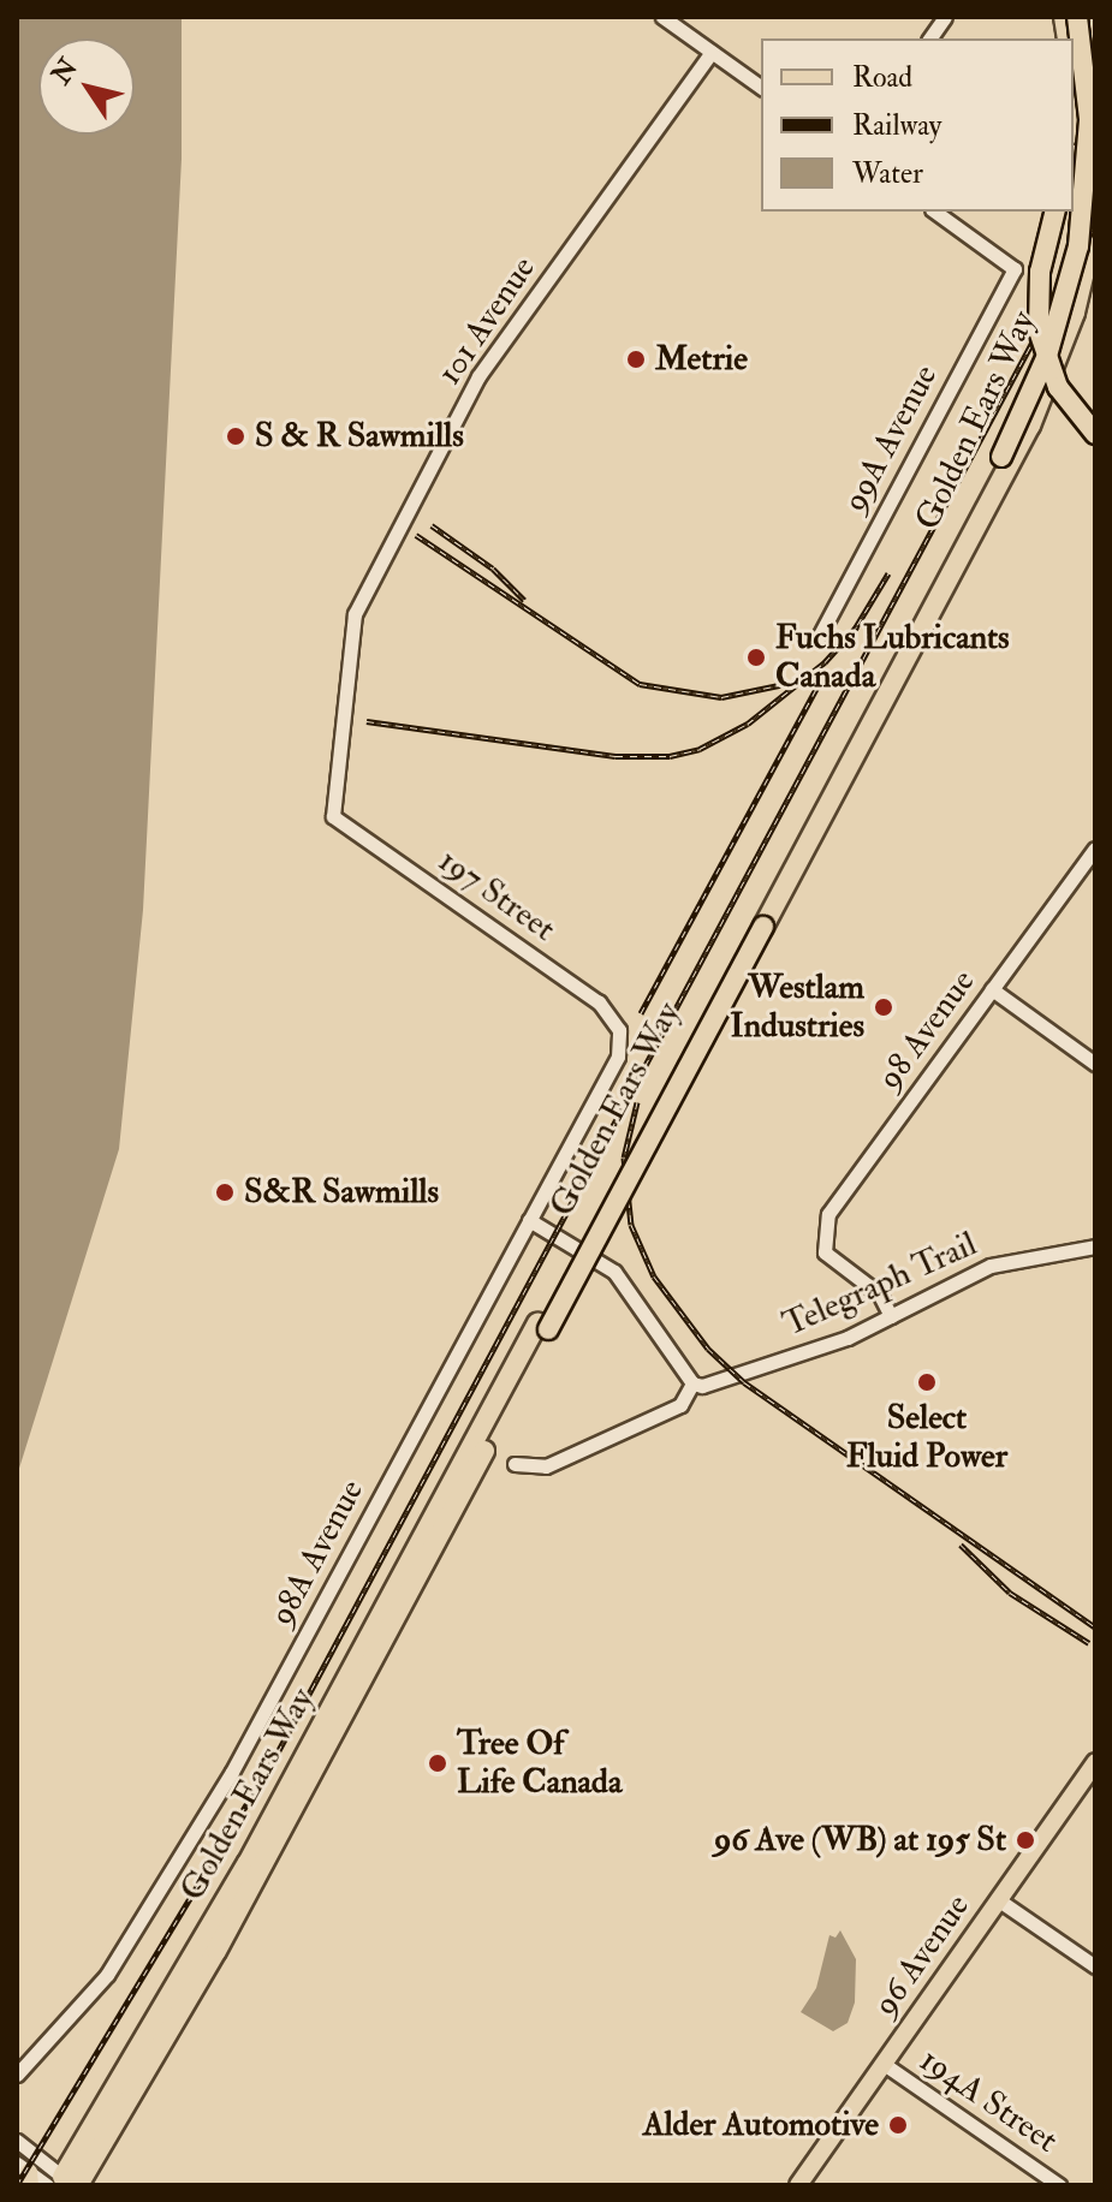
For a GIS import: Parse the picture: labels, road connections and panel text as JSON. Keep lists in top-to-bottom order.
{
  "streets": {
    "highway": ["Golden Ears Way"],
    "main road": ["96 Avenue"],
    "street": [
      "101 Avenue",
      "99A Avenue",
      "197 Street",
      "98 Avenue",
      "Telegraph Trail",
      "98A Avenue",
      "194A Street"
    ]
  },
  "crossings": [
    ["101 Avenue", "197 Street"],
    ["197 Street", "98A Avenue"],
    ["98 Avenue", "Telegraph Trail"],
    ["96 Avenue", "194A Street"]
  ],
  "places": [
    "Metrie",
    "S & R Sawmills",
    "Fuchs Lubricants Canada",
    "Westlam Industries",
    "S&R Sawmills",
    "Select Fluid Power",
    "Tree Of Life Canada",
    "96 Ave (WB) at 195 St",
    "Alder Automotive"
  ],
  "legend": ["Road", "Railway", "Water"],
  "north": "top left"
}
